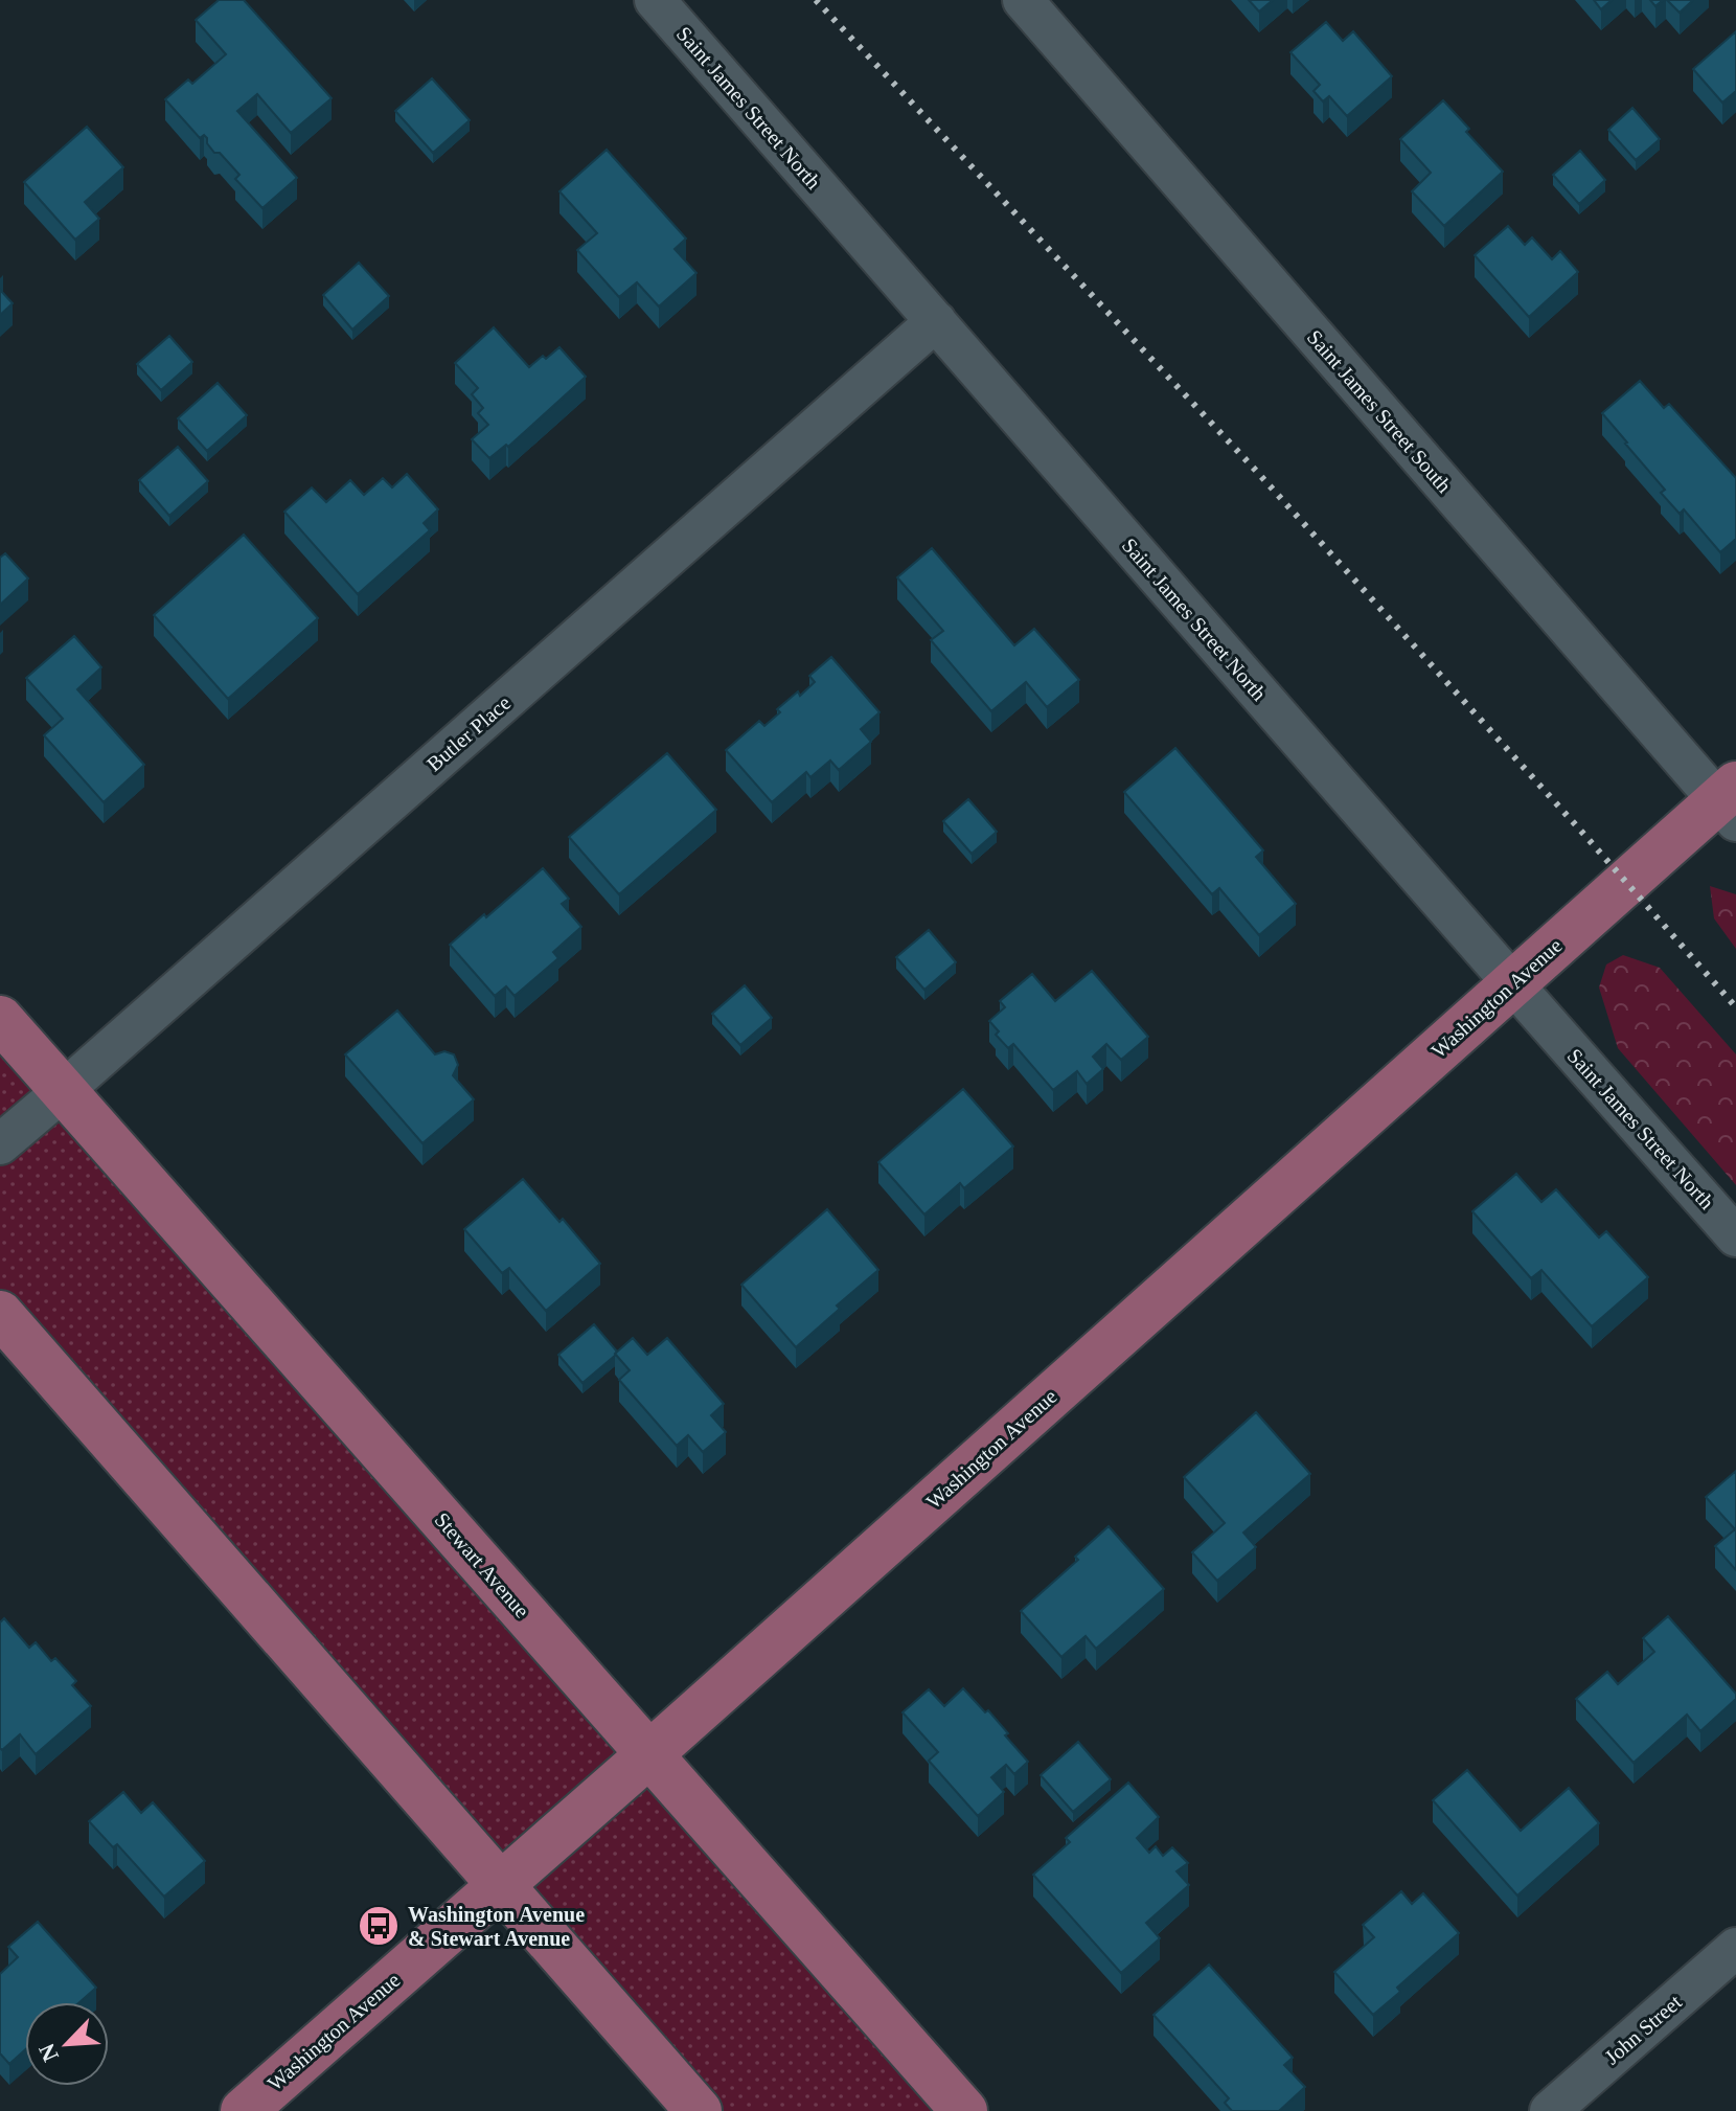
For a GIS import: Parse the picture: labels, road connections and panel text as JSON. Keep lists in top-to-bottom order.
{
  "streets": {
    "main road": ["Washington Avenue", "Stewart Avenue"],
    "street": [
      "Saint James Street North",
      "Saint James Street South",
      "Butler Place",
      "John Street"
    ]
  },
  "crossings": [
    ["Saint James Street North", "Butler Place"],
    ["Saint James Street North", "Washington Avenue"],
    ["Saint James Street South", "Washington Avenue"],
    ["Butler Place", "Stewart Avenue"],
    ["Washington Avenue", "Stewart Avenue"]
  ],
  "places": {
    "bus stop": ["Washington Avenue & Stewart Avenue"]
  },
  "north": "bottom left"
}
